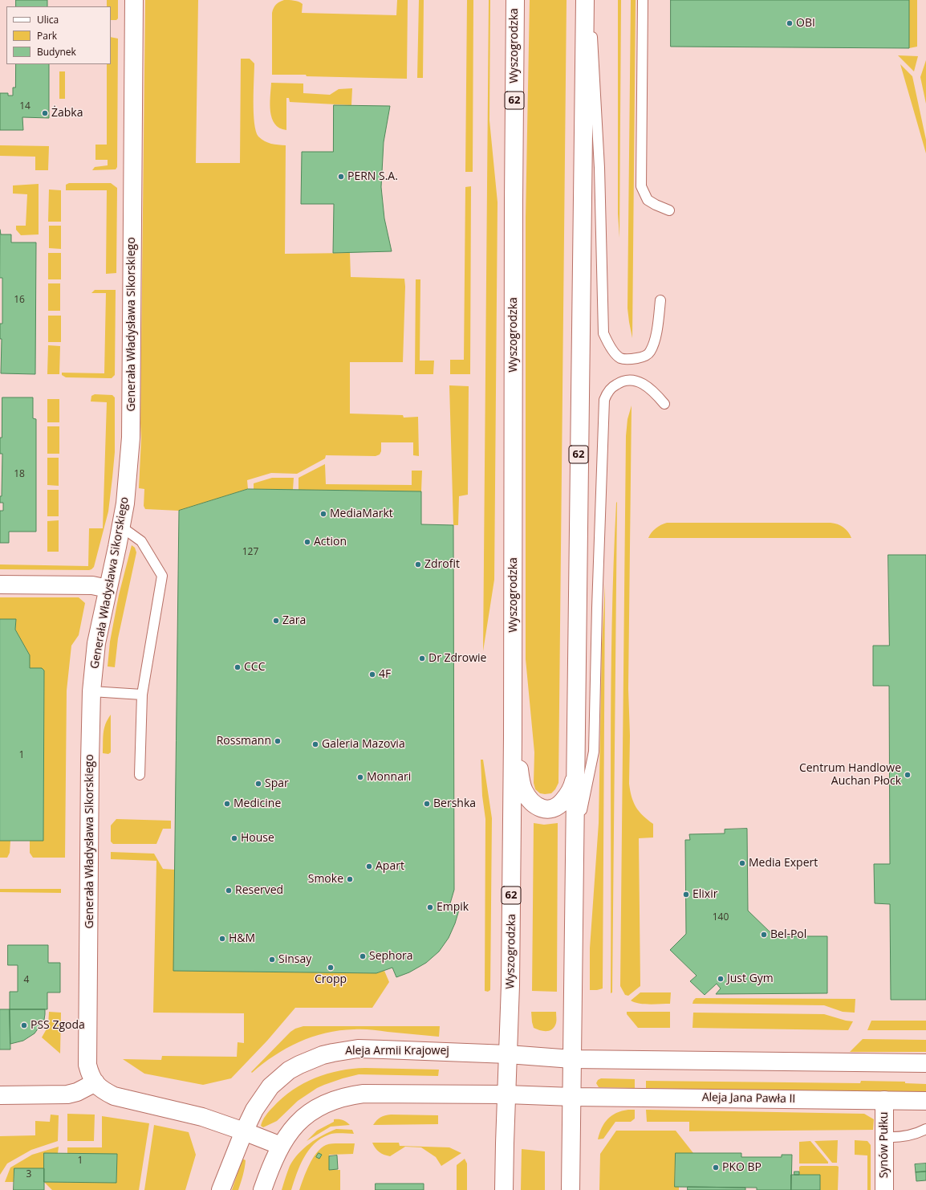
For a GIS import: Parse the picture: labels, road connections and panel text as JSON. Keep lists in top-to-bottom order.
{
  "streets": {
    "street": [
      "Wyszogrodzka",
      "62",
      "Generała Władysława Sikorskiego",
      "Aleja Armii Krajowej",
      "Aleja Jana Pawła II",
      "Synów Pułku"
    ]
  },
  "crossings": [
    ["Wyszogrodzka", "Aleja Armii Krajowej"],
    ["62", "Aleja Armii Krajowej"],
    ["62", "Aleja Jana Pawła II"],
    ["Generała Władysława Sikorskiego", "Aleja Armii Krajowej"],
    ["Aleja Jana Pawła II", "Synów Pułku"]
  ],
  "places": [
    "OBI",
    "Żabka",
    "PERN S.A.",
    "MediaMarkt",
    "Action",
    "Zdrofit",
    "Zara",
    "Dr Zdrowie",
    "CCC",
    "4F",
    "Rossmann",
    "Galeria Mazovia",
    "Centrum Handlowe Auchan Płock",
    "Monnari",
    "Spar",
    "Medicine",
    "Bershka",
    "House",
    "Media Expert",
    "Apart",
    "Smoke",
    "Reserved",
    "Elixir",
    "Empik",
    "Bel-Pol",
    "H&M",
    "Sephora",
    "Sinsay",
    "Cropp",
    "Just Gym",
    "PSS Zgoda",
    "PKO BP"
  ],
  "house_numbers": [
    "14",
    "16",
    "18",
    "127",
    "1",
    "140",
    "4",
    "1",
    "3"
  ],
  "legend": ["Ulica", "Park", "Budynek"]
}
